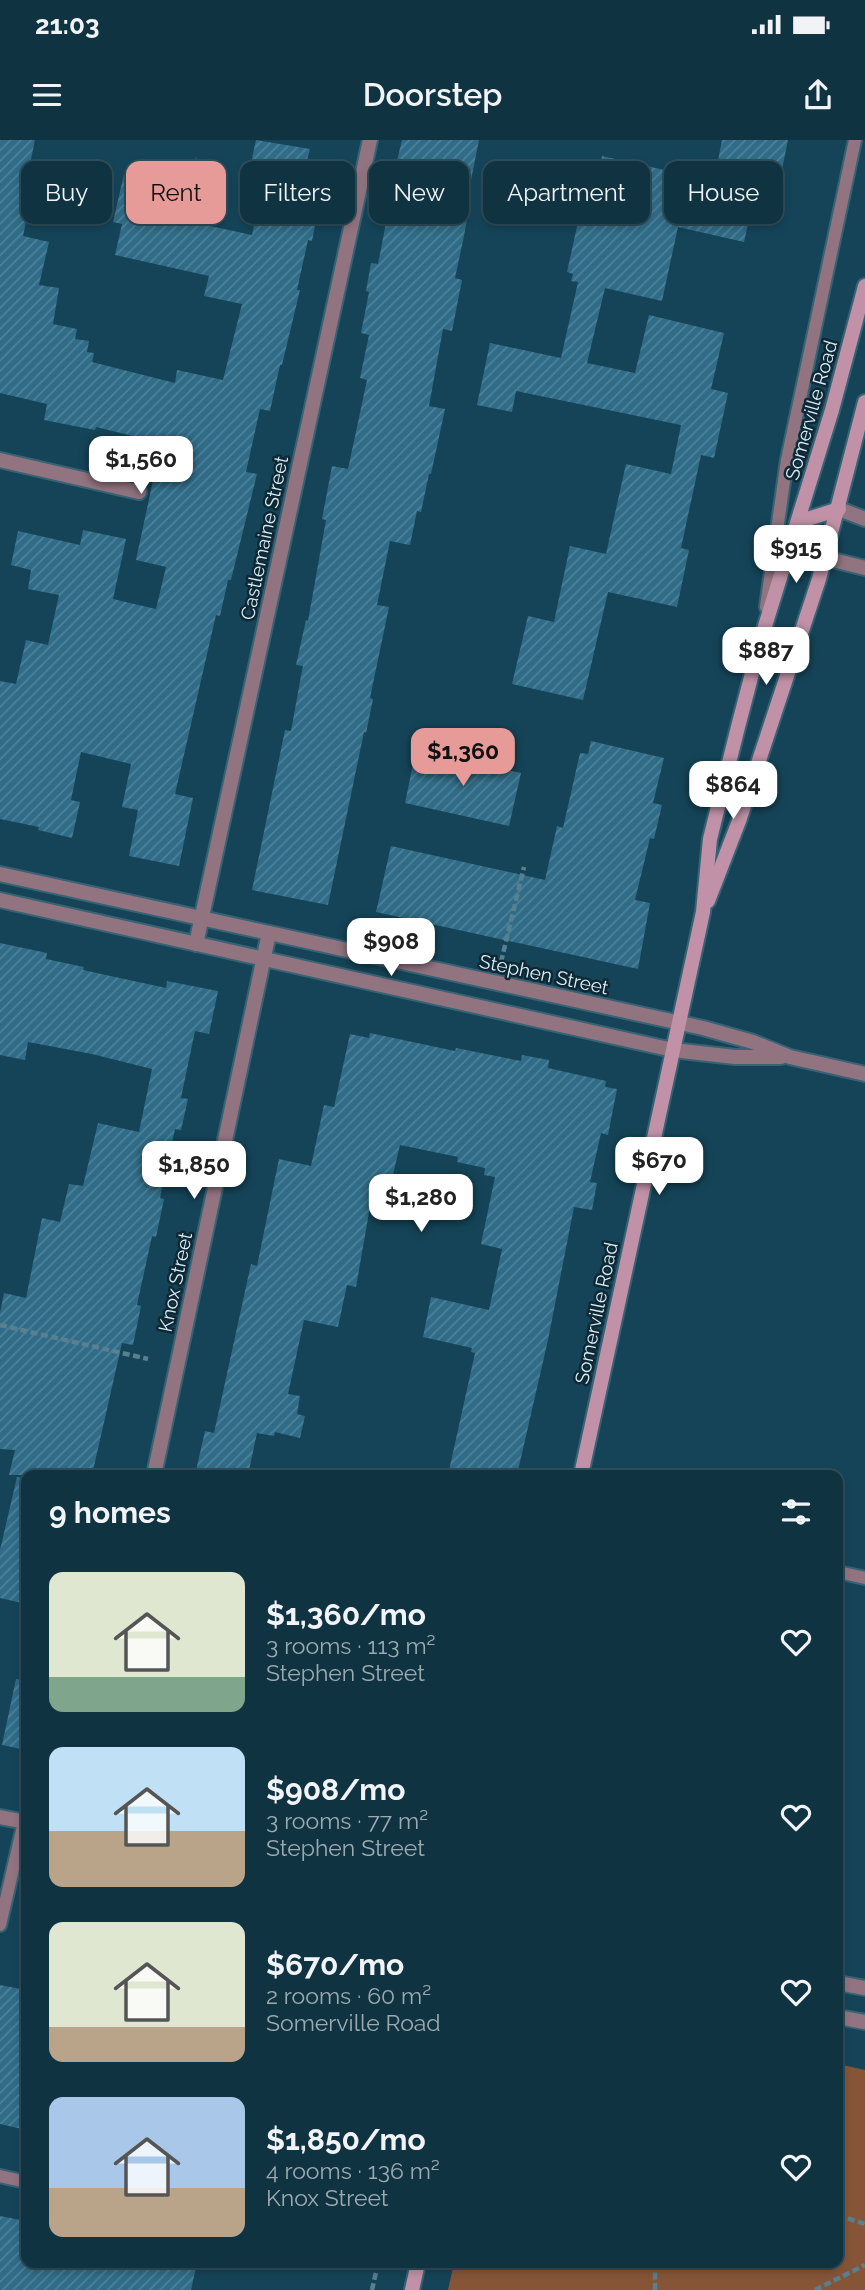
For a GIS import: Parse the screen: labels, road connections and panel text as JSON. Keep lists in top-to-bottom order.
{
  "streets": {
    "main road": ["Somerville Road"],
    "street": ["Castlemaine Street", "Stephen Street", "Knox Street"]
  },
  "crossings": [
    ["Somerville Road", "Stephen Street"],
    ["Castlemaine Street", "Stephen Street"],
    ["Stephen Street", "Knox Street"]
  ],
  "page": {
    "status": "21:03",
    "header": "Doorstep",
    "chip": [
      "Buy",
      "Rent",
      "Filters",
      "New",
      "Apartment",
      "House"
    ],
    "price": [
      "$1,560",
      "$915",
      "$887",
      "$1,360",
      "$864",
      "$908",
      "$670",
      "$1,850",
      "$1,280"
    ],
    "heading": "9 homes",
    "list": [
      {
        "name": "$1,360/mo",
        "note": "3 rooms · 113 m² · Stephen Street"
      },
      {
        "name": "$908/mo",
        "note": "3 rooms · 77 m² · Stephen Street"
      },
      {
        "name": "$670/mo",
        "note": "2 rooms · 60 m² · Somerville Road"
      },
      {
        "name": "$1,850/mo",
        "note": "4 rooms · 136 m² · Knox Street"
      }
    ]
  }
}
